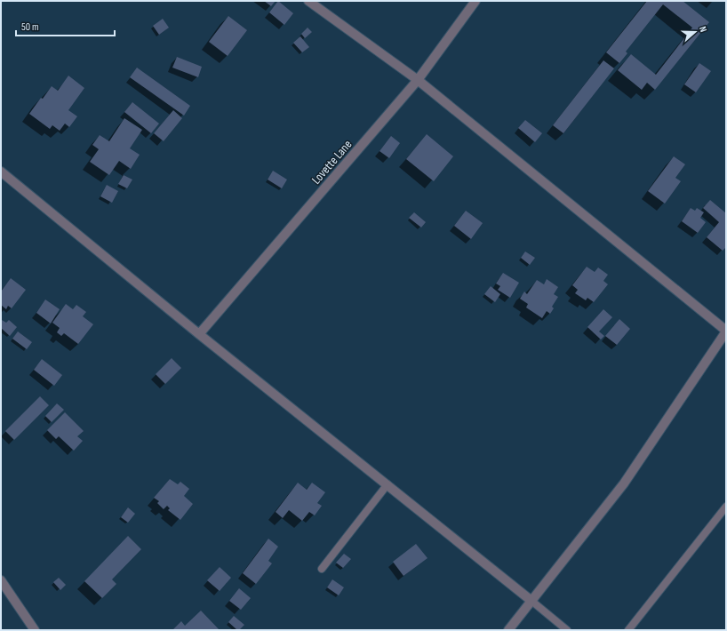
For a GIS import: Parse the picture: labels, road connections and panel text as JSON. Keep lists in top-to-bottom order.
{
  "streets": {
    "street": ["Lovette Lane"]
  },
  "scale_bar": "50 m",
  "north": "right"
}
